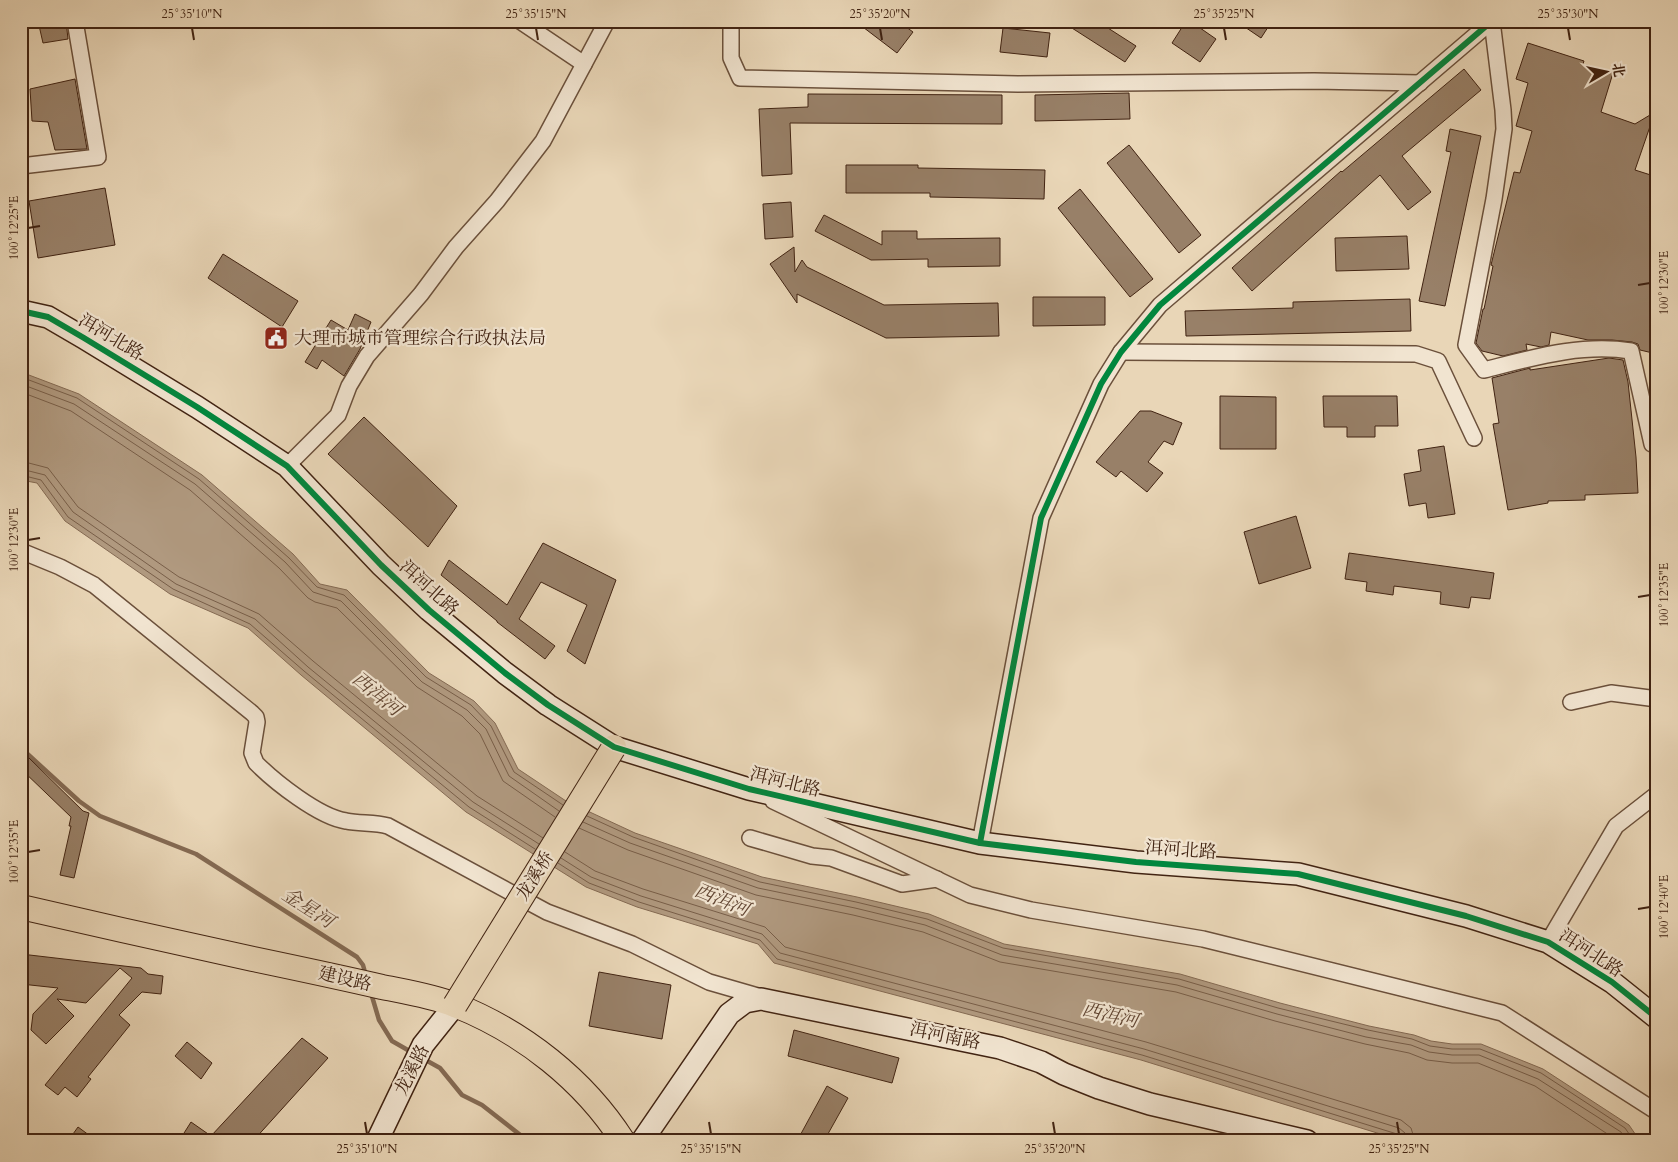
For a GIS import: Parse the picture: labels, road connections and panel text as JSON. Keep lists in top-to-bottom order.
{
  "streets": {
    "main road": ["龙溪桥", "建设路"],
    "street": ["洱河北路", "洱河南路", "龙溪路"]
  },
  "crossings": [
    ["洱河北路", "龙溪桥"],
    ["龙溪桥", "建设路"],
    ["龙溪桥", "龙溪路"],
    ["建设路", "龙溪路"]
  ],
  "water": ["西洱河", "金星河"],
  "places": {
    "public building": ["大理市城市管理综合行政执法局"]
  },
  "north": "right",
  "coordinates": [
    "25°35'10\"N",
    "25°35'15\"N",
    "25°35'20\"N",
    "25°35'25\"N",
    "25°35'30\"N",
    "100°12'25\"E",
    "100°12'30\"E",
    "100°12'35\"E",
    "100°12'40\"E"
  ]
}
